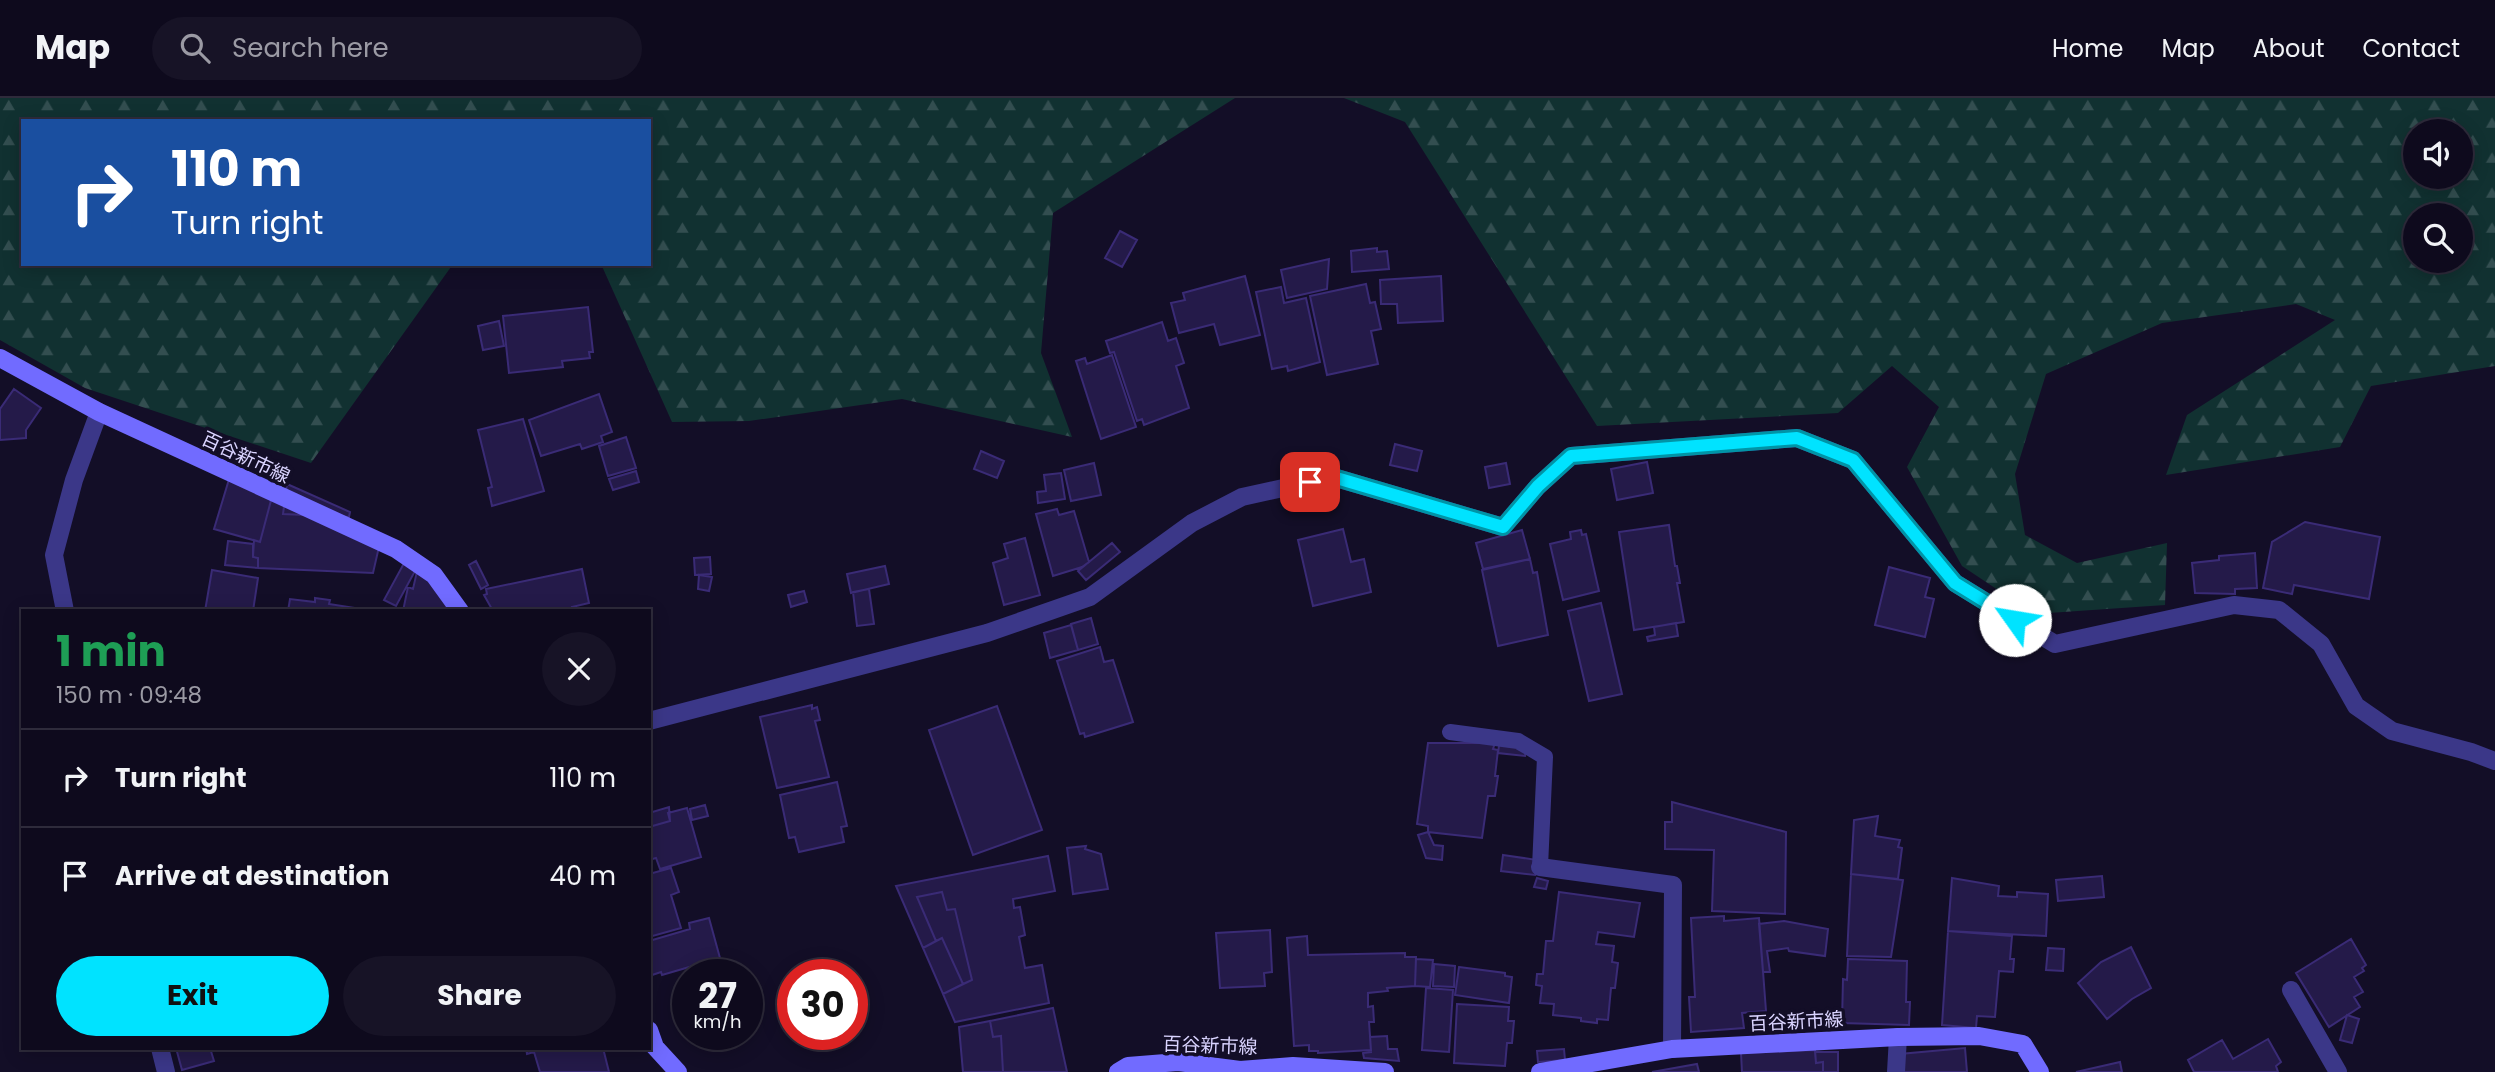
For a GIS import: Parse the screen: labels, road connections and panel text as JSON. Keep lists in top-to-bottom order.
{
  "streets": {
    "main road": ["百谷新市線"]
  },
  "page": {
    "header": "Map",
    "search": "Search here",
    "nav": [
      "Home",
      "Map",
      "About",
      "Contact"
    ],
    "turn": ["110 m", "Turn right"],
    "heading": ["1 min", "150 m · 09:48"],
    "list": [
      {
        "name": "Turn right",
        "value": "110 m"
      },
      {
        "name": "Arrive at destination",
        "value": "40 m"
      }
    ],
    "buttons": ["Exit", "Share"],
    "speed": "27 km/h",
    "limit": "30"
  }
}
